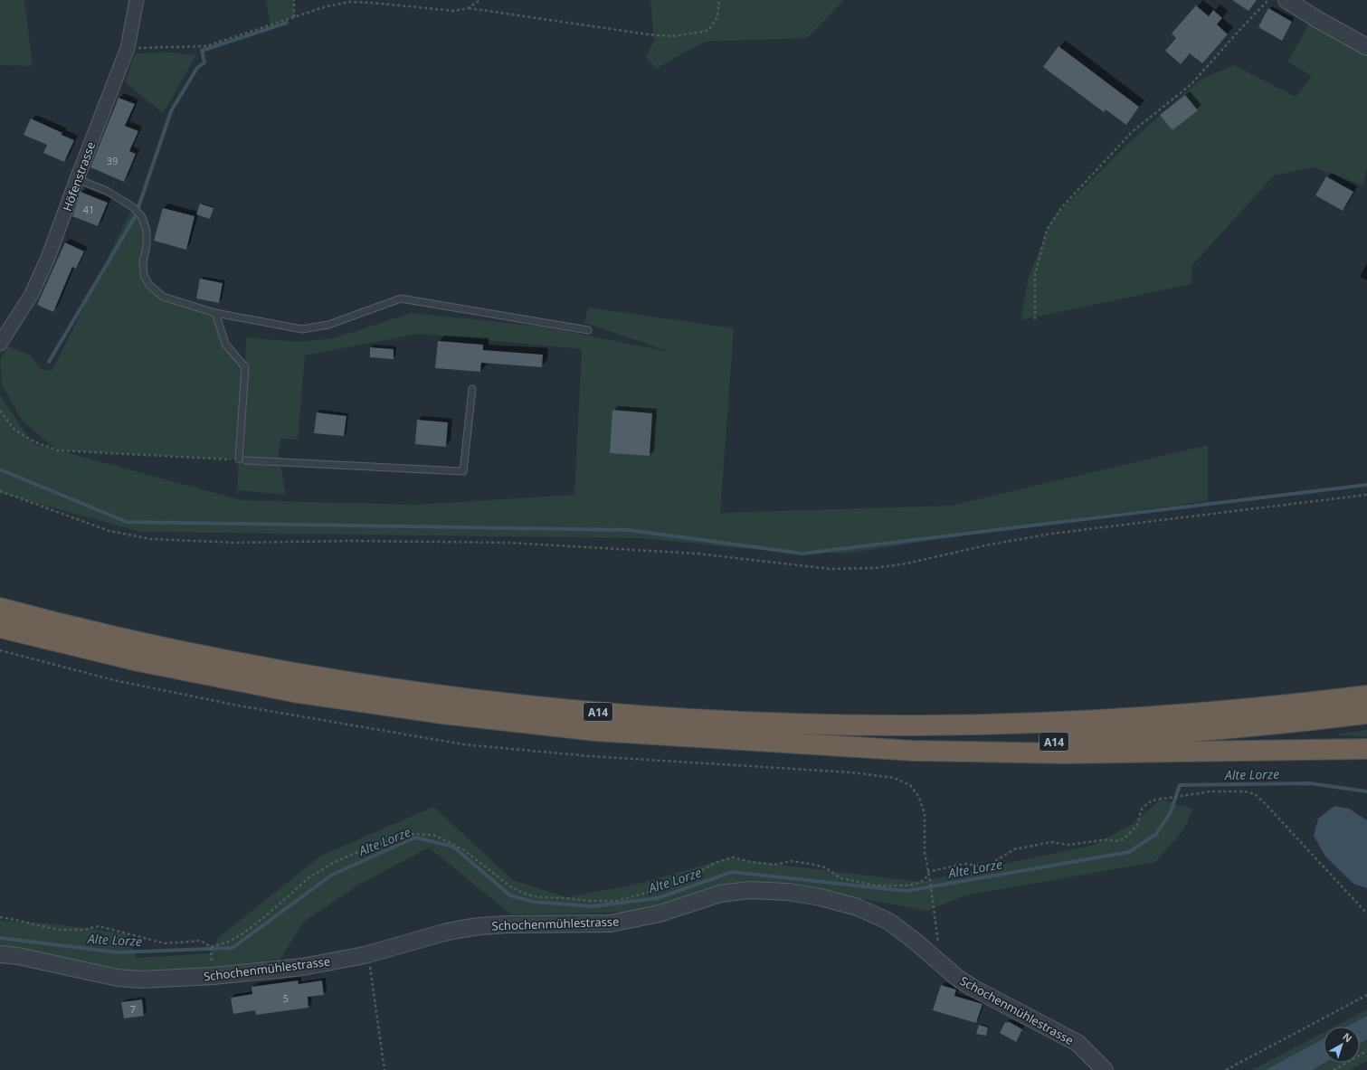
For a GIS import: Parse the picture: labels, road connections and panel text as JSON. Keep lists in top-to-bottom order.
{
  "streets": {
    "highway": ["A14"],
    "street": ["Höfenstrasse", "Schochenmühlestrasse"]
  },
  "water": ["Alte Lorze"],
  "house_numbers": [
    "39",
    "41",
    "5",
    "7"
  ],
  "north": "top right"
}
